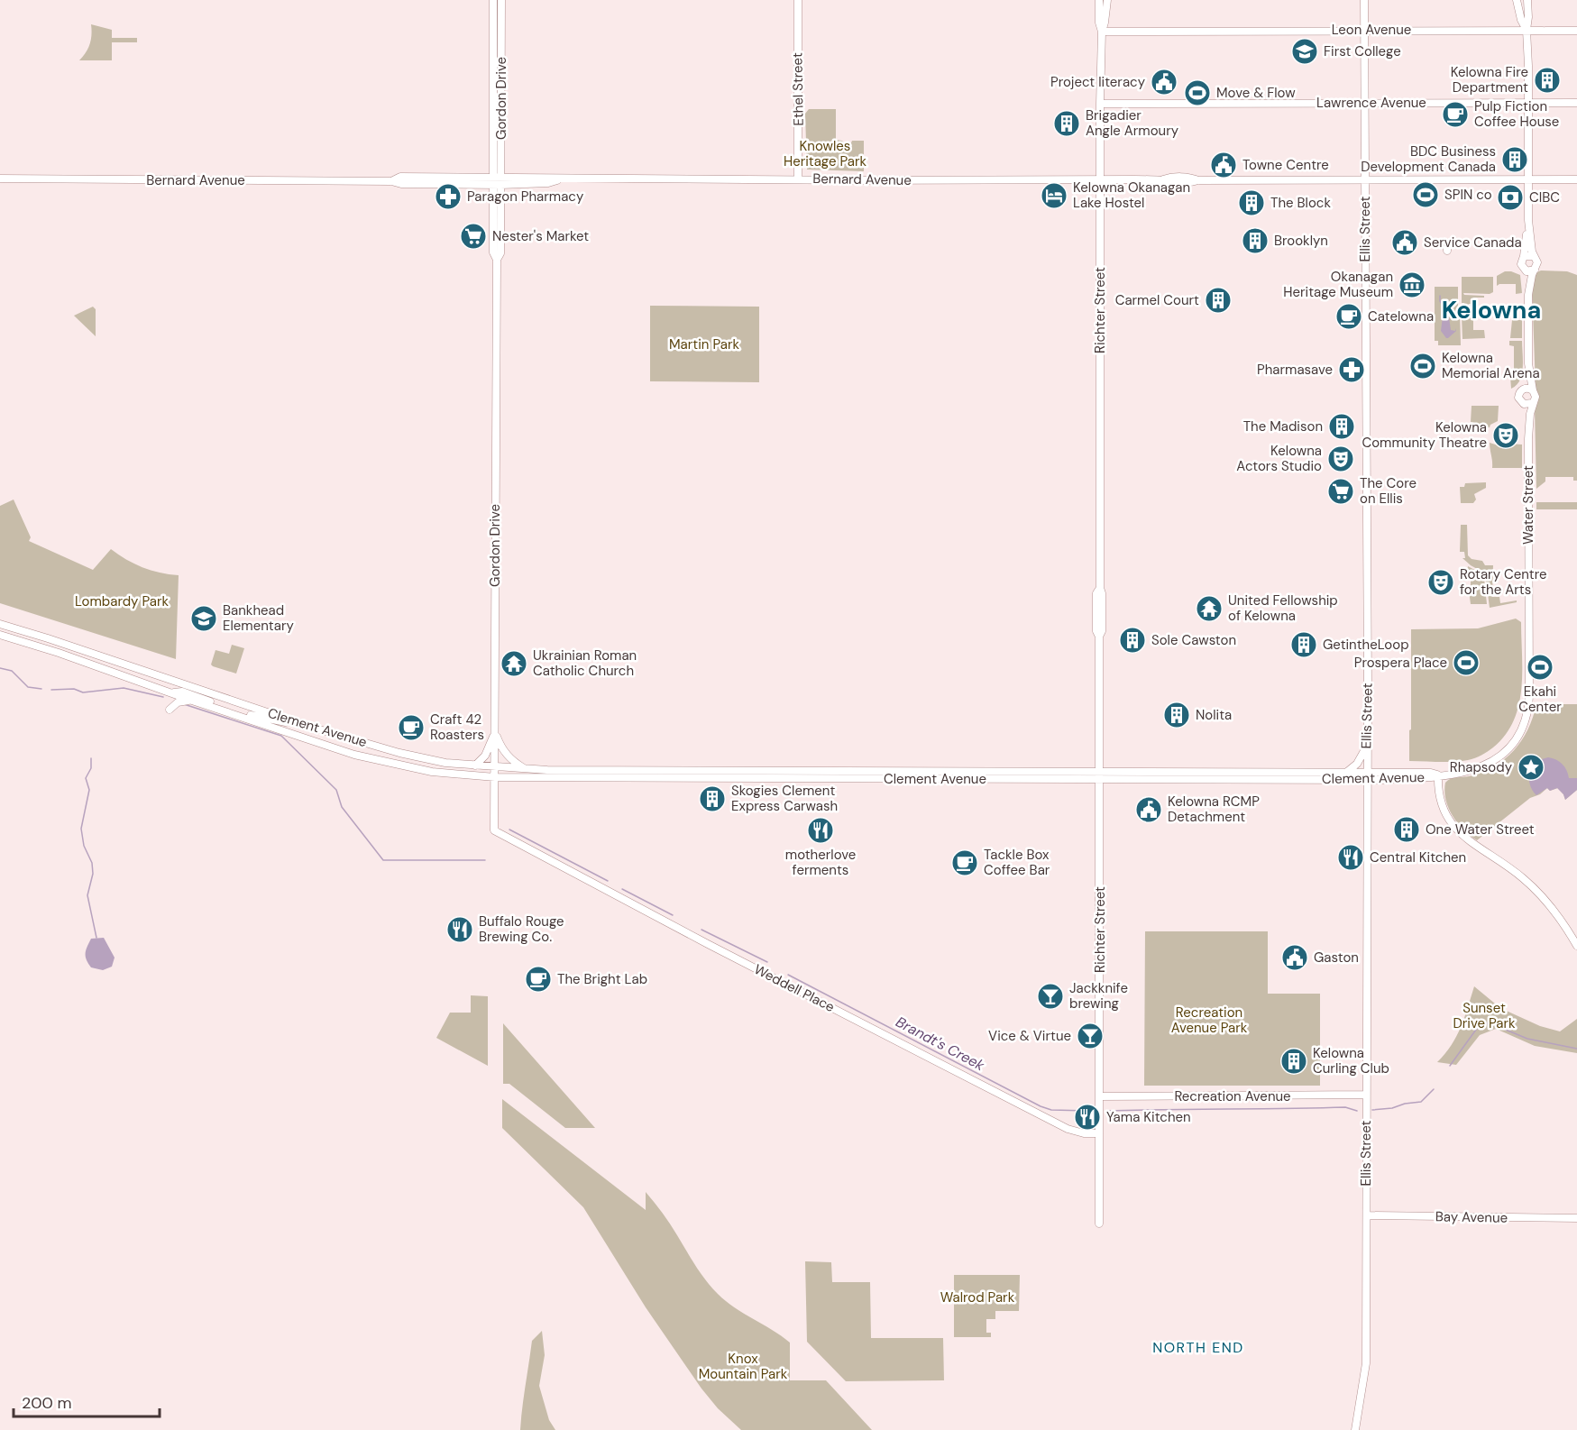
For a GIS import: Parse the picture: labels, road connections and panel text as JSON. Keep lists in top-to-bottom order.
{
  "streets": {
    "main road": [
      "Leon Avenue",
      "Ethel Street",
      "Gordon Drive",
      "Lawrence Avenue",
      "Bernard Avenue",
      "Ellis Street",
      "Richter Street",
      "Water Street",
      "Clement Avenue",
      "Weddell Place",
      "Recreation Avenue",
      "Bay Avenue"
    ]
  },
  "crossings": [
    ["Leon Avenue", "Ellis Street"],
    ["Leon Avenue", "Richter Street"],
    ["Ethel Street", "Bernard Avenue"],
    ["Gordon Drive", "Bernard Avenue"],
    ["Gordon Drive", "Clement Avenue"],
    ["Gordon Drive", "Weddell Place"],
    ["Lawrence Avenue", "Ellis Street"],
    ["Lawrence Avenue", "Richter Street"],
    ["Bernard Avenue", "Ellis Street"],
    ["Bernard Avenue", "Richter Street"],
    ["Ellis Street", "Clement Avenue"],
    ["Ellis Street", "Recreation Avenue"],
    ["Ellis Street", "Bay Avenue"],
    ["Richter Street", "Clement Avenue"],
    ["Richter Street", "Weddell Place"],
    ["Richter Street", "Recreation Avenue"],
    ["Water Street", "Clement Avenue"]
  ],
  "districts": ["Kelowna", "NORTH END"],
  "water": ["Brandt's Creek"],
  "parks": [
    "Knowles Heritage Park",
    "Martin Park",
    "Lombardy Park",
    "Sunset Drive Park",
    "Recreation Avenue Park",
    "Walrod Park",
    "Knox Mountain Park"
  ],
  "places": {
    "school or university": ["First College", "Bankhead Elementary"],
    "building": [
      "Kelowna Fire Department",
      "Brigadier Angle Armoury",
      "BDC Business Development Canada",
      "The Block",
      "Brooklyn",
      "Carmel Court",
      "The Madison",
      "Sole Cawston",
      "GetintheLoop",
      "Nolita",
      "Skogies Clement Express Carwash",
      "One Water Street",
      "Kelowna Curling Club"
    ],
    "public building": [
      "Project literacy",
      "Towne Centre",
      "Service Canada",
      "Kelowna RCMP Detachment",
      "Gaston"
    ],
    "sports": [
      "Move & Flow",
      "SPIN co",
      "Kelowna Memorial Arena",
      "Prospera Place",
      "Ekahi Center"
    ],
    "cafe": [
      "Pulp Fiction Coffee House",
      "Catelowna",
      "Craft 42 Roasters",
      "Tackle Box Coffee Bar",
      "The Bright Lab"
    ],
    "hotel": ["Kelowna Okanagan Lake Hostel"],
    "pharmacy": ["Paragon Pharmacy", "Pharmasave"],
    "bank": ["CIBC"],
    "supermarket": ["Nester's Market", "The Core on Ellis"],
    "museum": ["Okanagan Heritage Museum"],
    "theatre": ["Kelowna Community Theatre", "Kelowna Actors Studio", "Rotary Centre for the Arts"],
    "temple": ["United Fellowship of Kelowna", "Ukrainian Roman Catholic Church"],
    "place": ["Rhapsody"],
    "restaurant": [
      "motherlove ferments",
      "Central Kitchen",
      "Buffalo Rouge Brewing Co.",
      "Yama Kitchen"
    ],
    "bar": ["Jackknife brewing", "Vice & Virtue"]
  },
  "scale_bar": "200 m"
}
